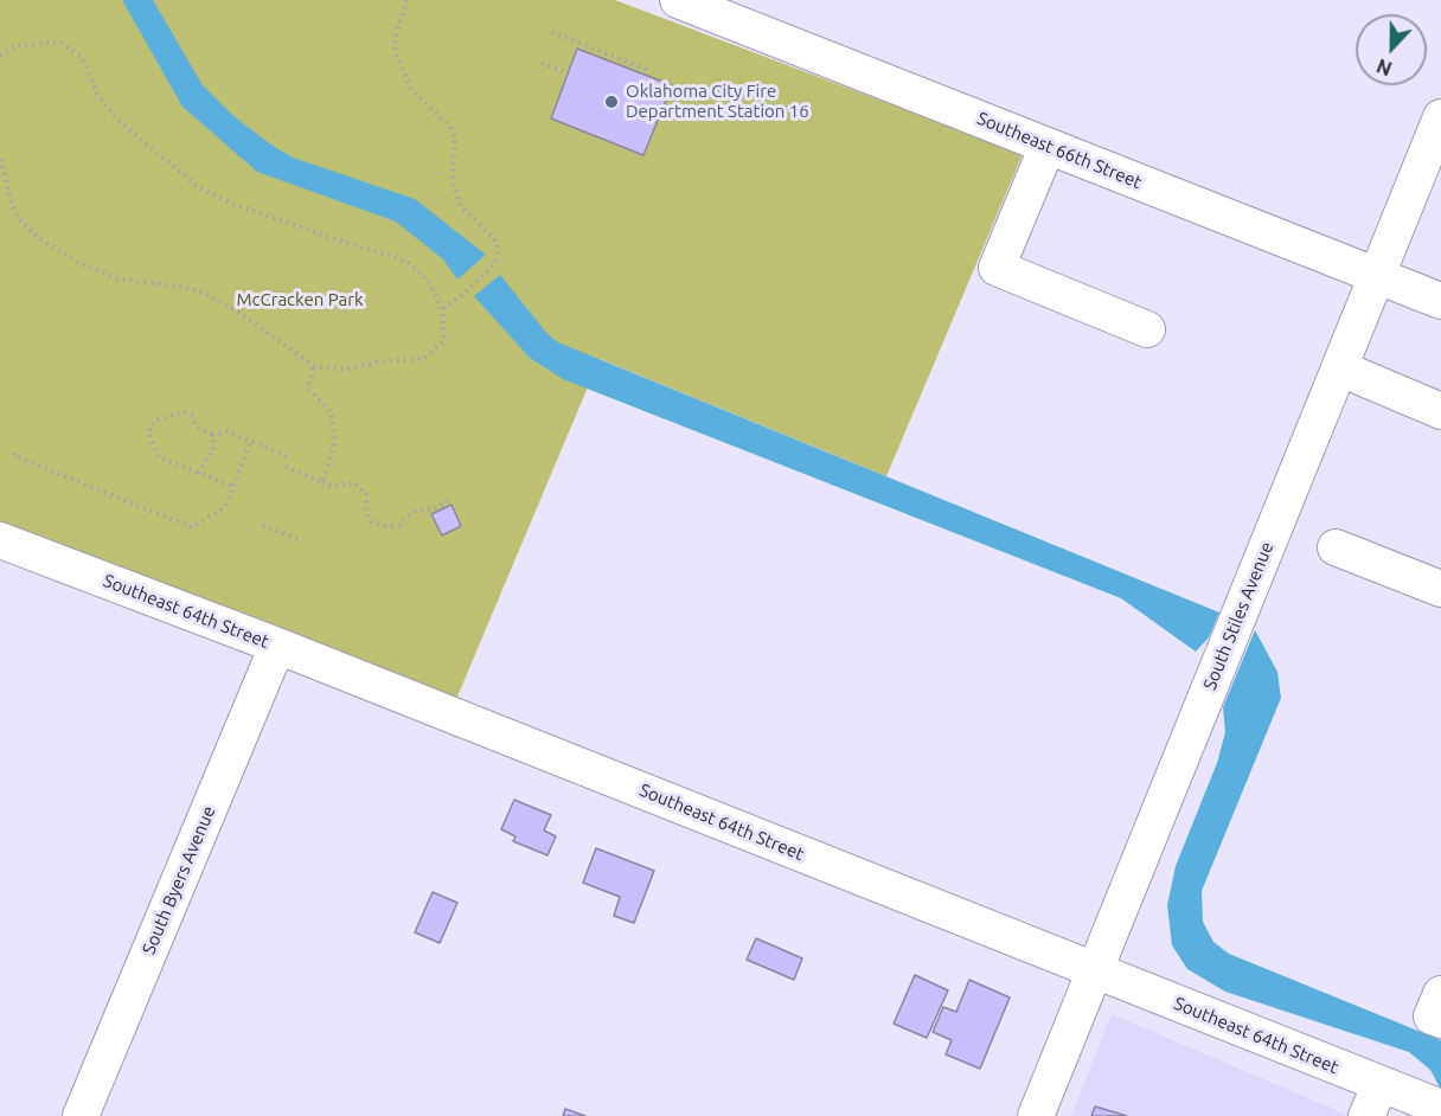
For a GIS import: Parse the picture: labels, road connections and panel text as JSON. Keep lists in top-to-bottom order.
{
  "streets": {
    "street": [
      "Southeast 66th Street",
      "Southeast 64th Street",
      "South Stiles Avenue",
      "South Byers Avenue"
    ]
  },
  "crossings": [
    ["Southeast 66th Street", "South Stiles Avenue"],
    ["Southeast 64th Street", "South Stiles Avenue"],
    ["Southeast 64th Street", "South Byers Avenue"]
  ],
  "parks": ["McCracken Park"],
  "places": ["Oklahoma City Fire Department Station 16"],
  "north": "bottom"
}
